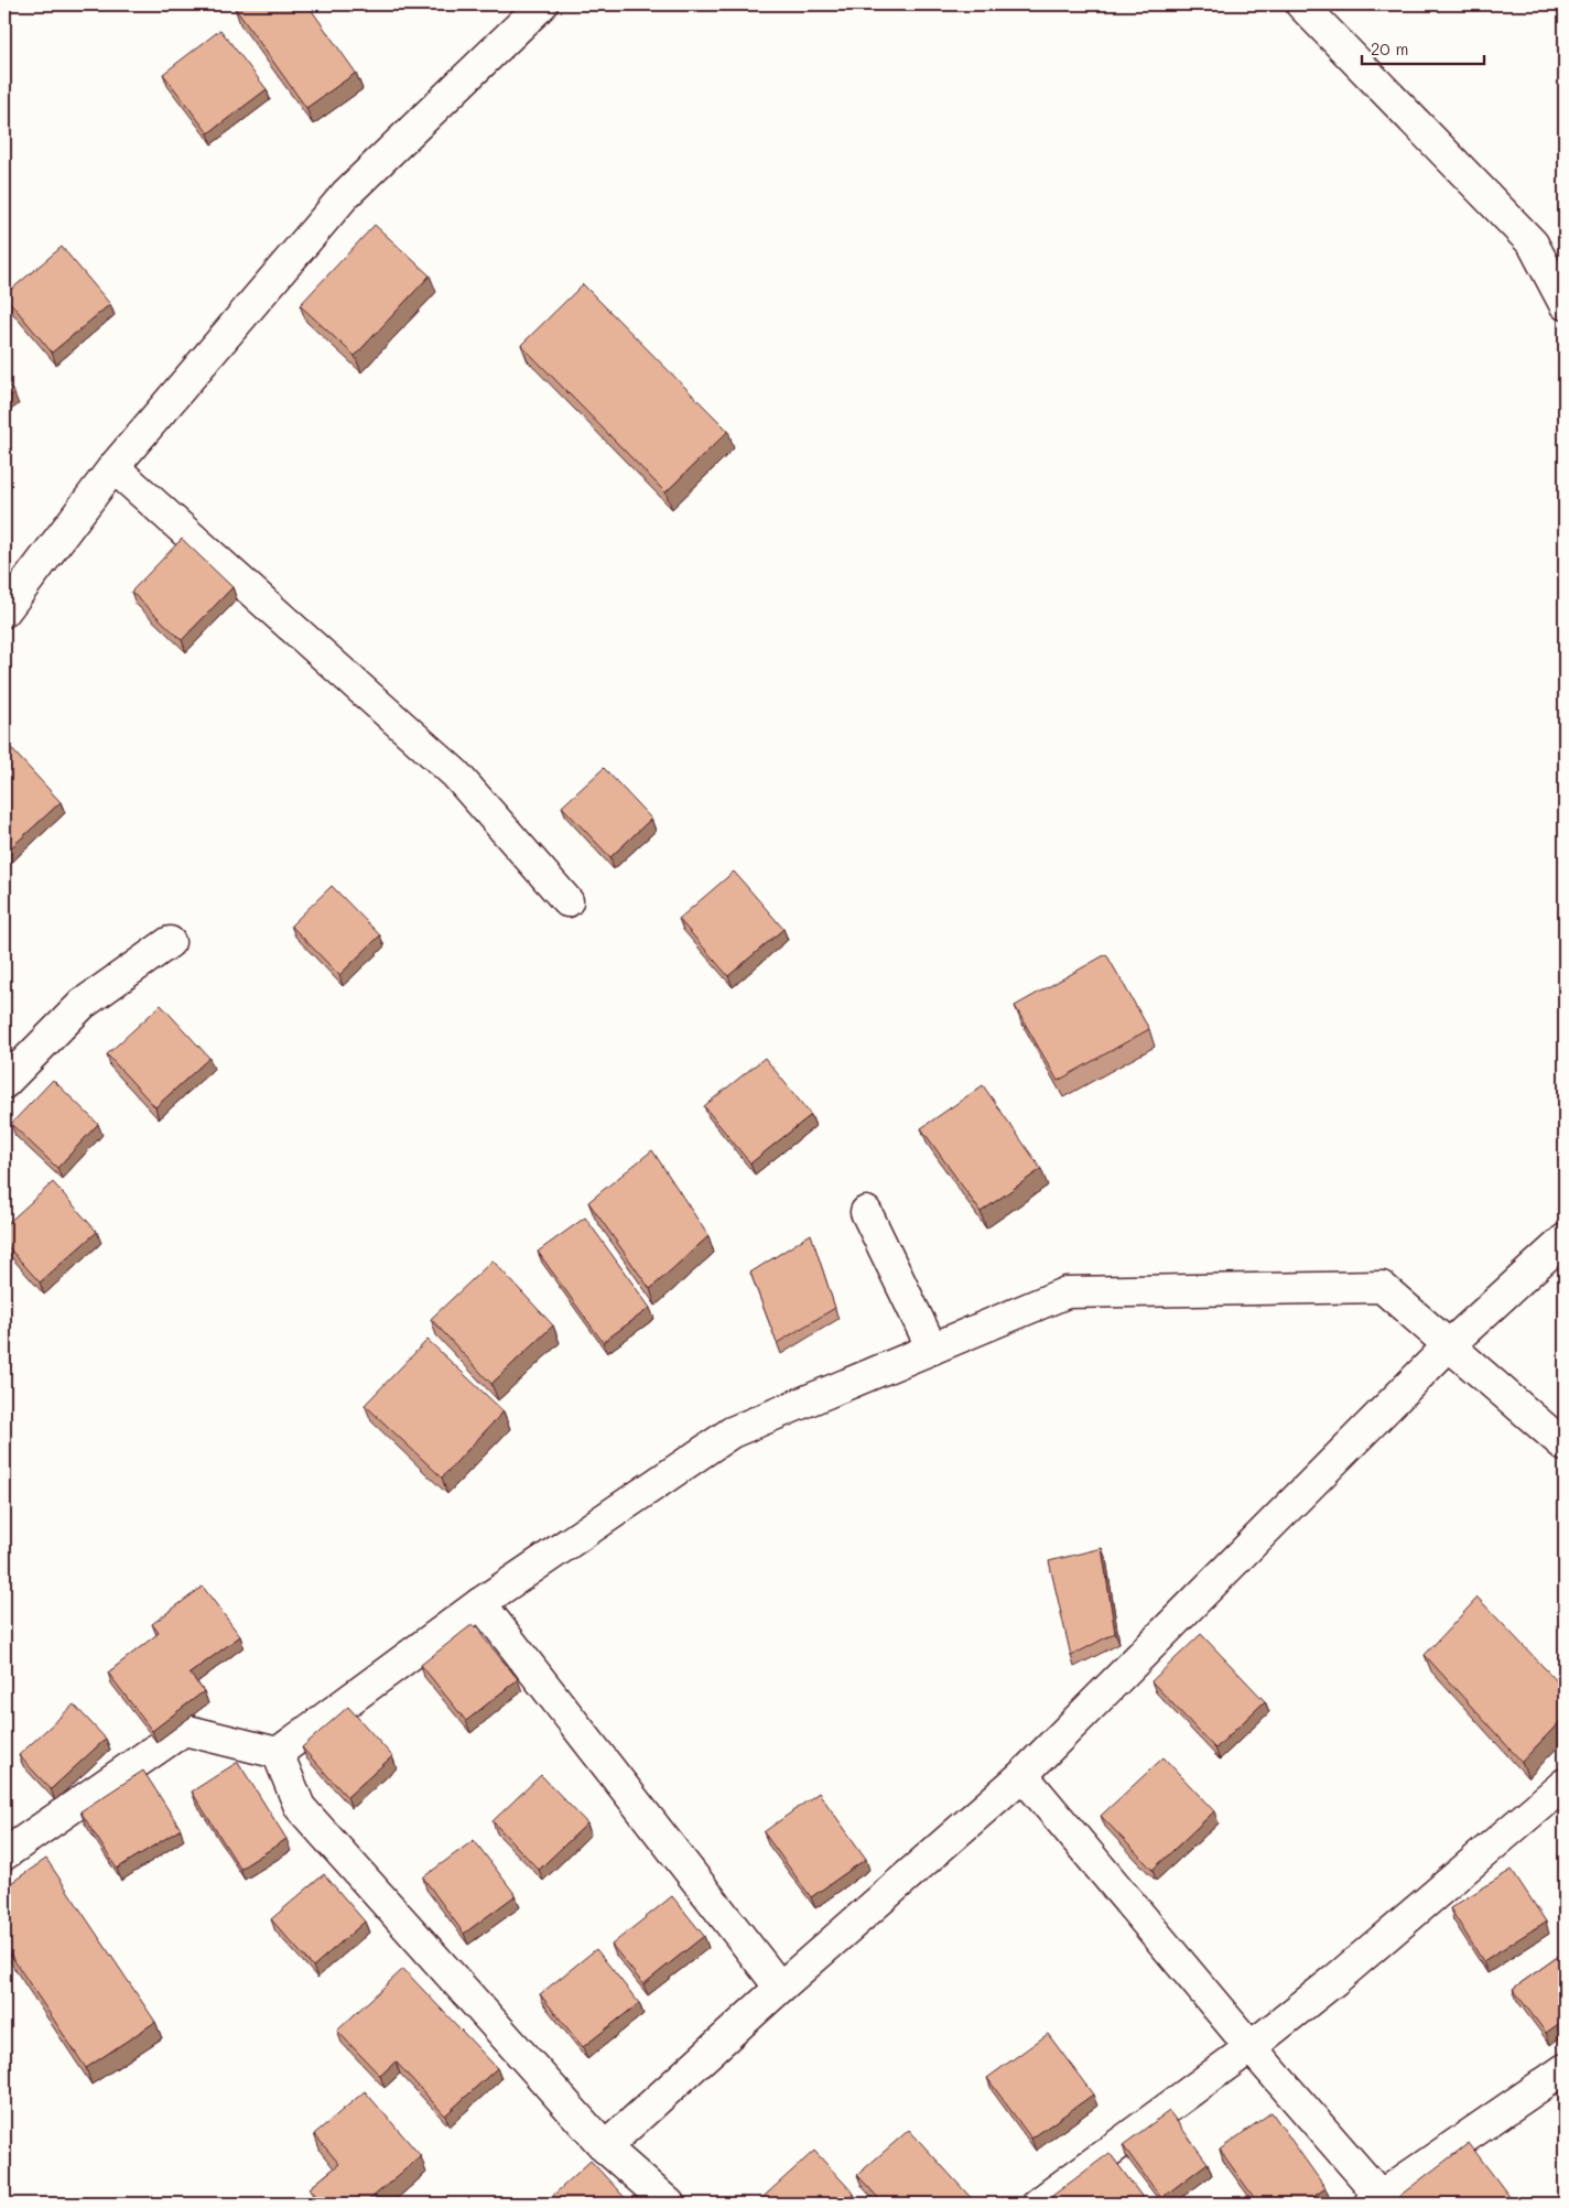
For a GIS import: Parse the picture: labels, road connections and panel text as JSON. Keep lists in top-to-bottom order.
{
  "scale_bar": "20 m"
}
